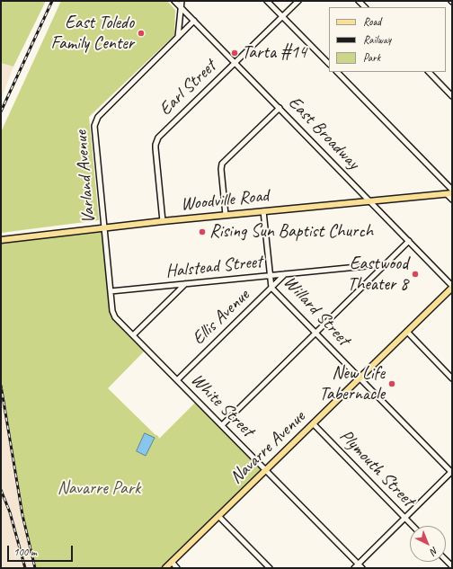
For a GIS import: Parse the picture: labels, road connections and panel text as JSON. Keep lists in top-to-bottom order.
{
  "streets": {
    "main road": ["Woodville Road", "Navarre Avenue"],
    "street": [
      "Earl Street",
      "East Broadway",
      "Varland Avenue",
      "Halstead Street",
      "Willard Street",
      "Ellis Avenue",
      "White Street",
      "Plymouth Street"
    ]
  },
  "crossings": [
    ["Earl Street", "East Broadway"],
    ["Earl Street", "Woodville Road"],
    ["East Broadway", "Varland Avenue"],
    ["East Broadway", "Woodville Road"],
    ["East Broadway", "Navarre Avenue"],
    ["Varland Avenue", "Woodville Road"],
    ["Varland Avenue", "Halstead Street"],
    ["Varland Avenue", "White Street"],
    ["Woodville Road", "Willard Street"],
    ["Halstead Street", "Willard Street"],
    ["Halstead Street", "Ellis Avenue"],
    ["Willard Street", "Ellis Avenue"],
    ["Willard Street", "Navarre Avenue"],
    ["Ellis Avenue", "White Street"],
    ["White Street", "Navarre Avenue"],
    ["Navarre Avenue", "Plymouth Street"]
  ],
  "parks": ["Navarre Park"],
  "places": [
    "East Toledo Family Center",
    "Tarta #14",
    "Rising Sun Baptist Church",
    "Eastwood Theater 8",
    "New Life Tabernacle"
  ],
  "legend": ["Road", "Railway", "Park"],
  "scale_bar": "100 m",
  "north": "bottom right"
}
